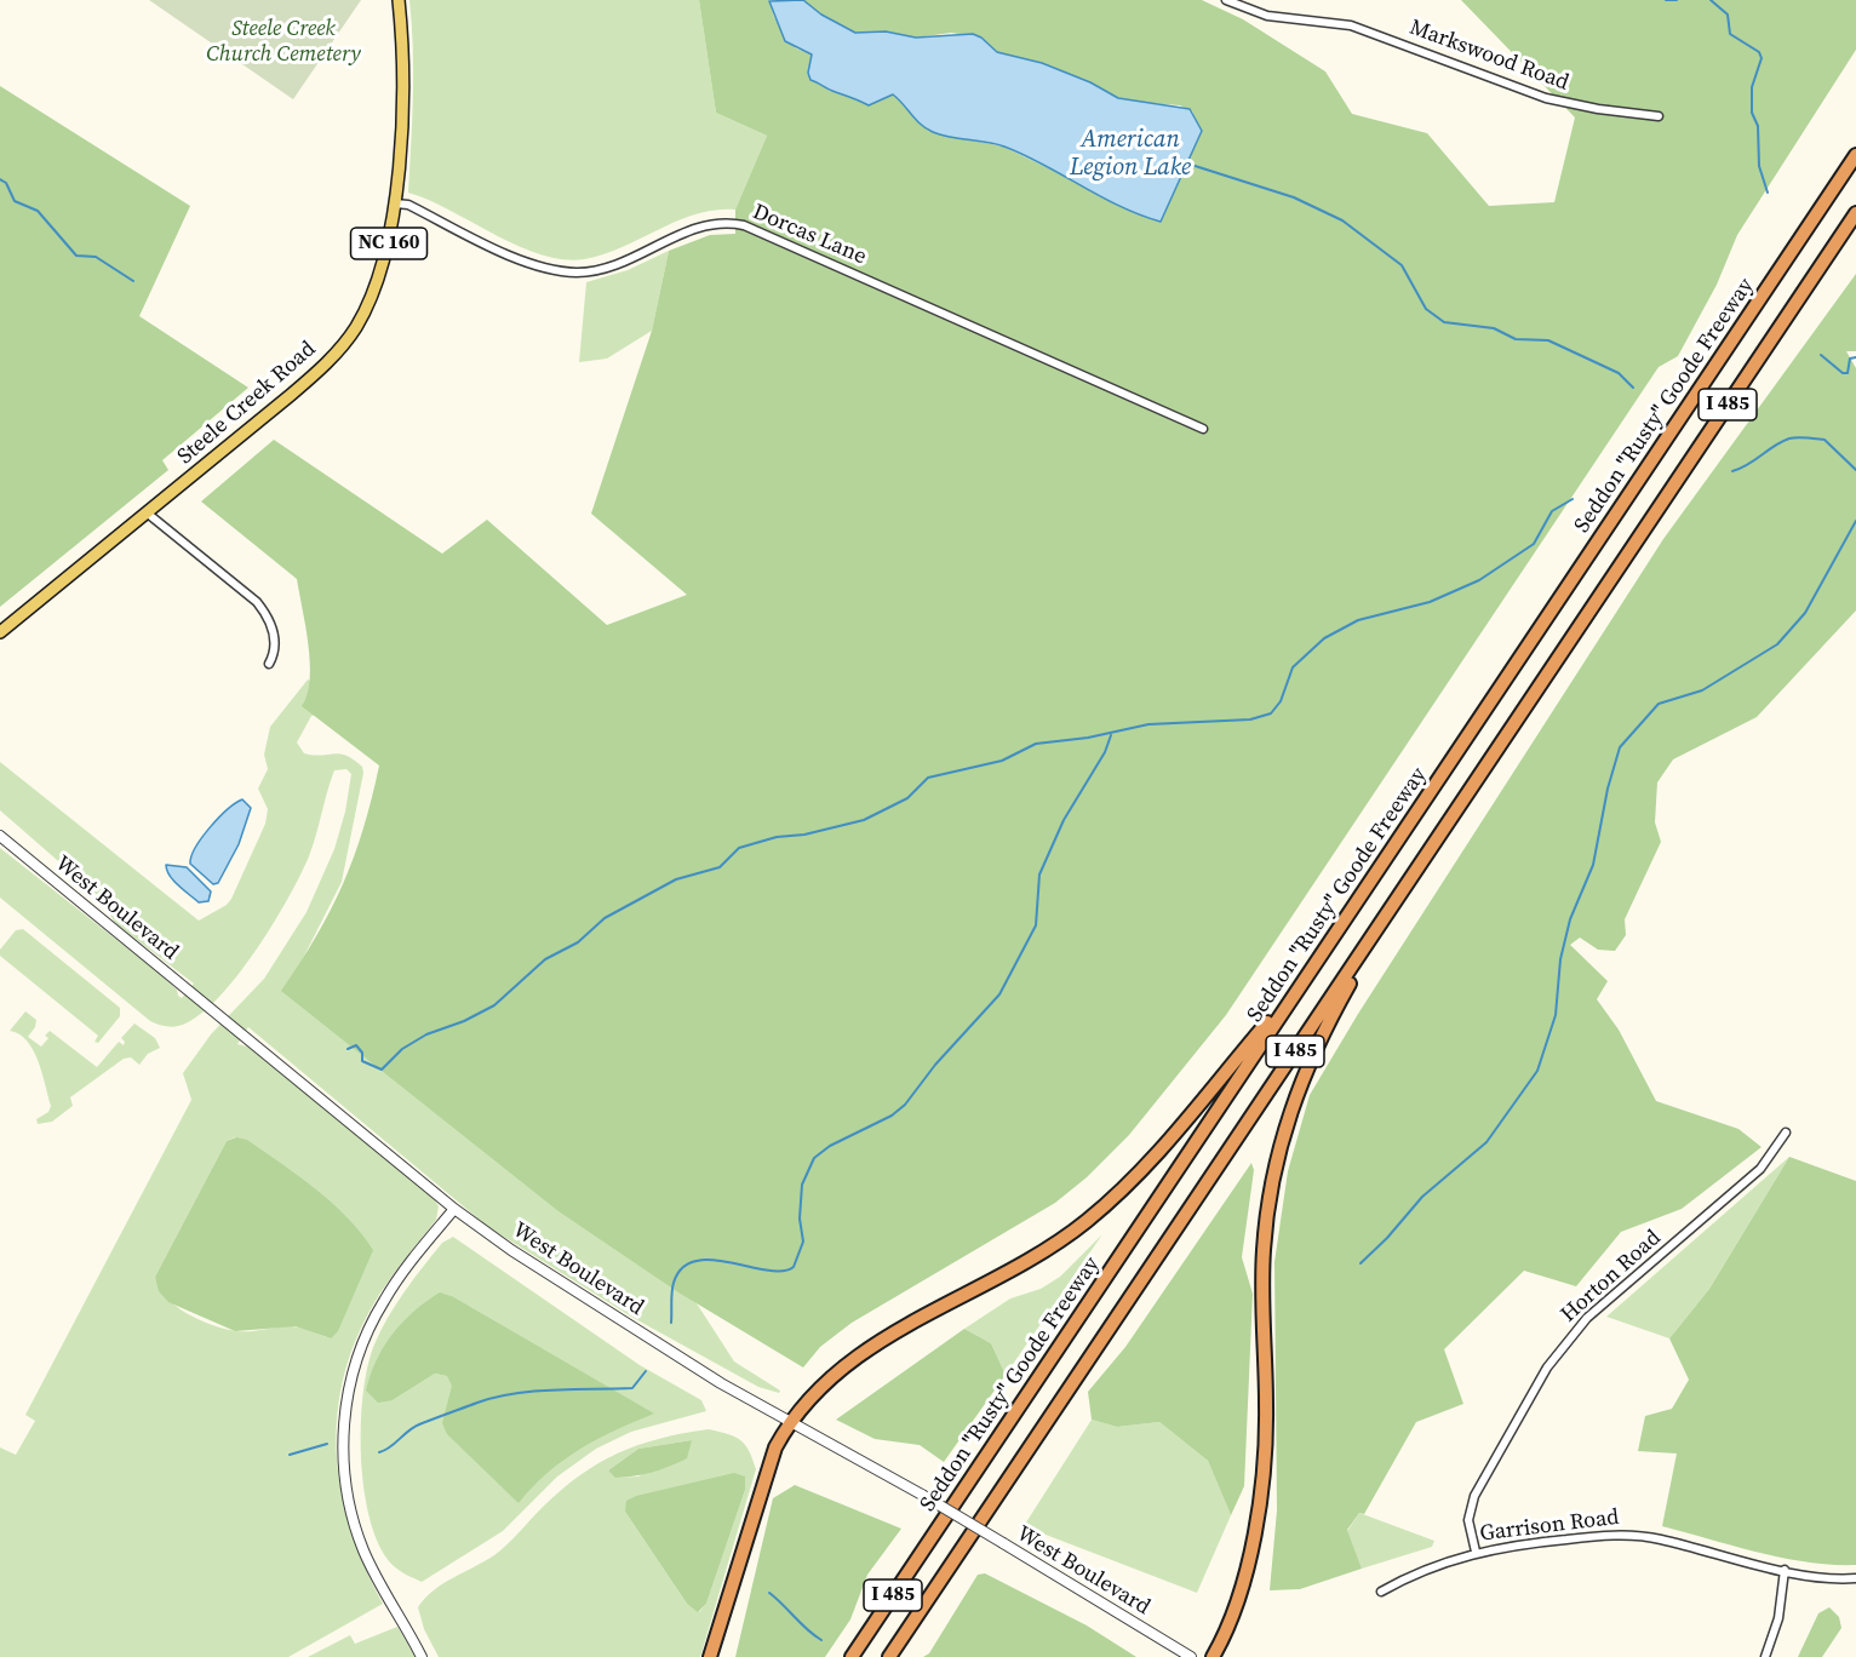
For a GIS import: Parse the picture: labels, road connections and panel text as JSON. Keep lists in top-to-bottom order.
{
  "streets": {
    "highway": ["I 485", "Seddon \"Rusty\" Goode Freeway"],
    "main road": ["NC 160", "Steele Creek Road"],
    "street": [
      "Markswood Road",
      "Dorcas Lane",
      "West Boulevard",
      "Horton Road",
      "Garrison Road"
    ]
  },
  "crossings": [
    ["Dorcas Lane", "Steele Creek Road"],
    ["Horton Road", "Garrison Road"]
  ],
  "water": ["American Legion Lake"],
  "parks": ["Steele Creek Church Cemetery"]
}
